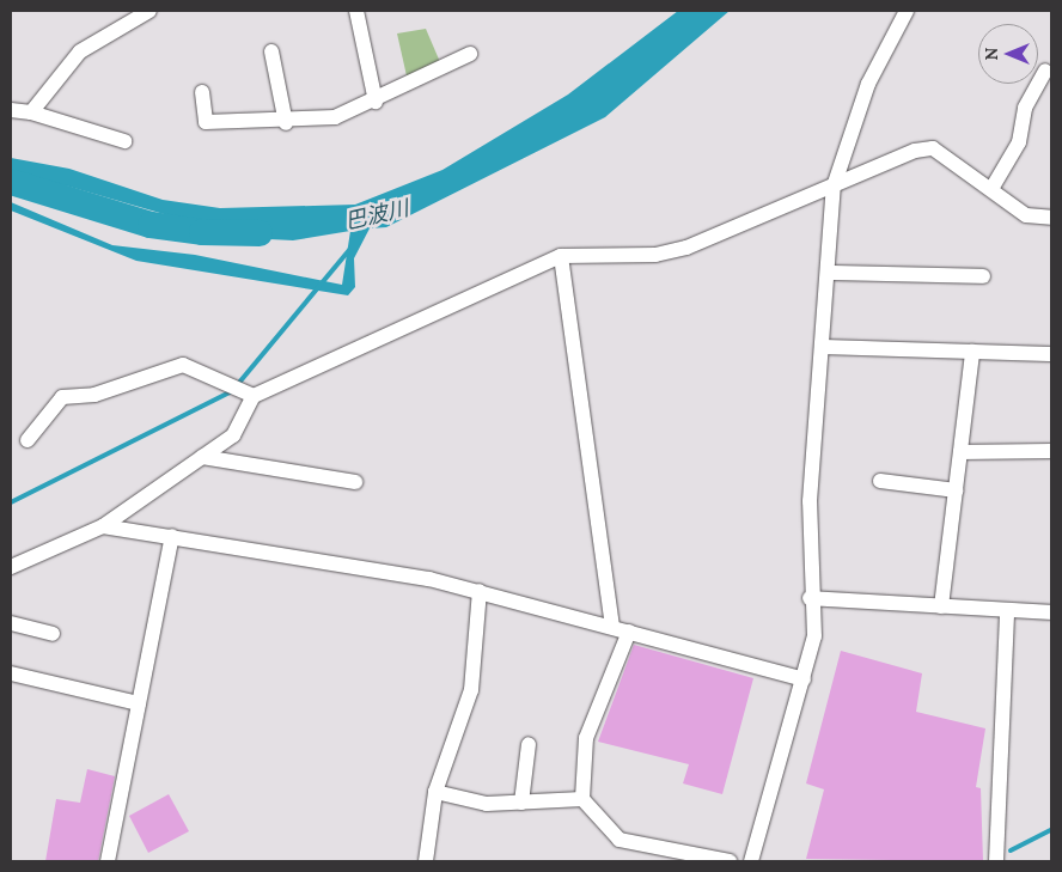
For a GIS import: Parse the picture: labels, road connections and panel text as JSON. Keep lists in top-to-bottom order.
{
  "water": ["巴波川"],
  "north": "left"
}
